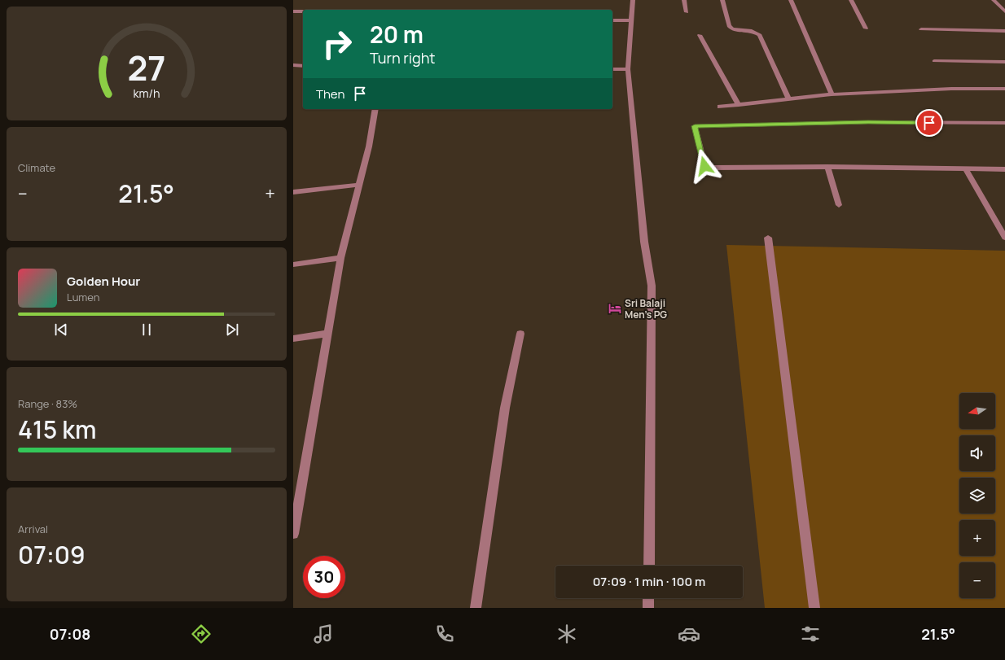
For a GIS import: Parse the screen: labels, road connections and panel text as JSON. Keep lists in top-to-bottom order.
{
  "places": {
    "hotel": ["Sri Balaji Men's PG"]
  },
  "north": "left",
  "page": {
    "turn": ["20 m", "Turn right"],
    "then": "Then",
    "tile": [
      "Climate",
      ["Range · 83%", "415 km"],
      ["Arrival", "07:09"]
    ],
    "heat": ["−", "21.5°", "+"],
    "song": ["Golden Hour", "Lumen"],
    "map_buttons": ["+", "−"],
    "limit": "30",
    "trip": "07:09 · 1 min · 100 m",
    "tabs": ["07:08", "21.5°"],
    "gauge": ["27", "km/h"]
  }
}
